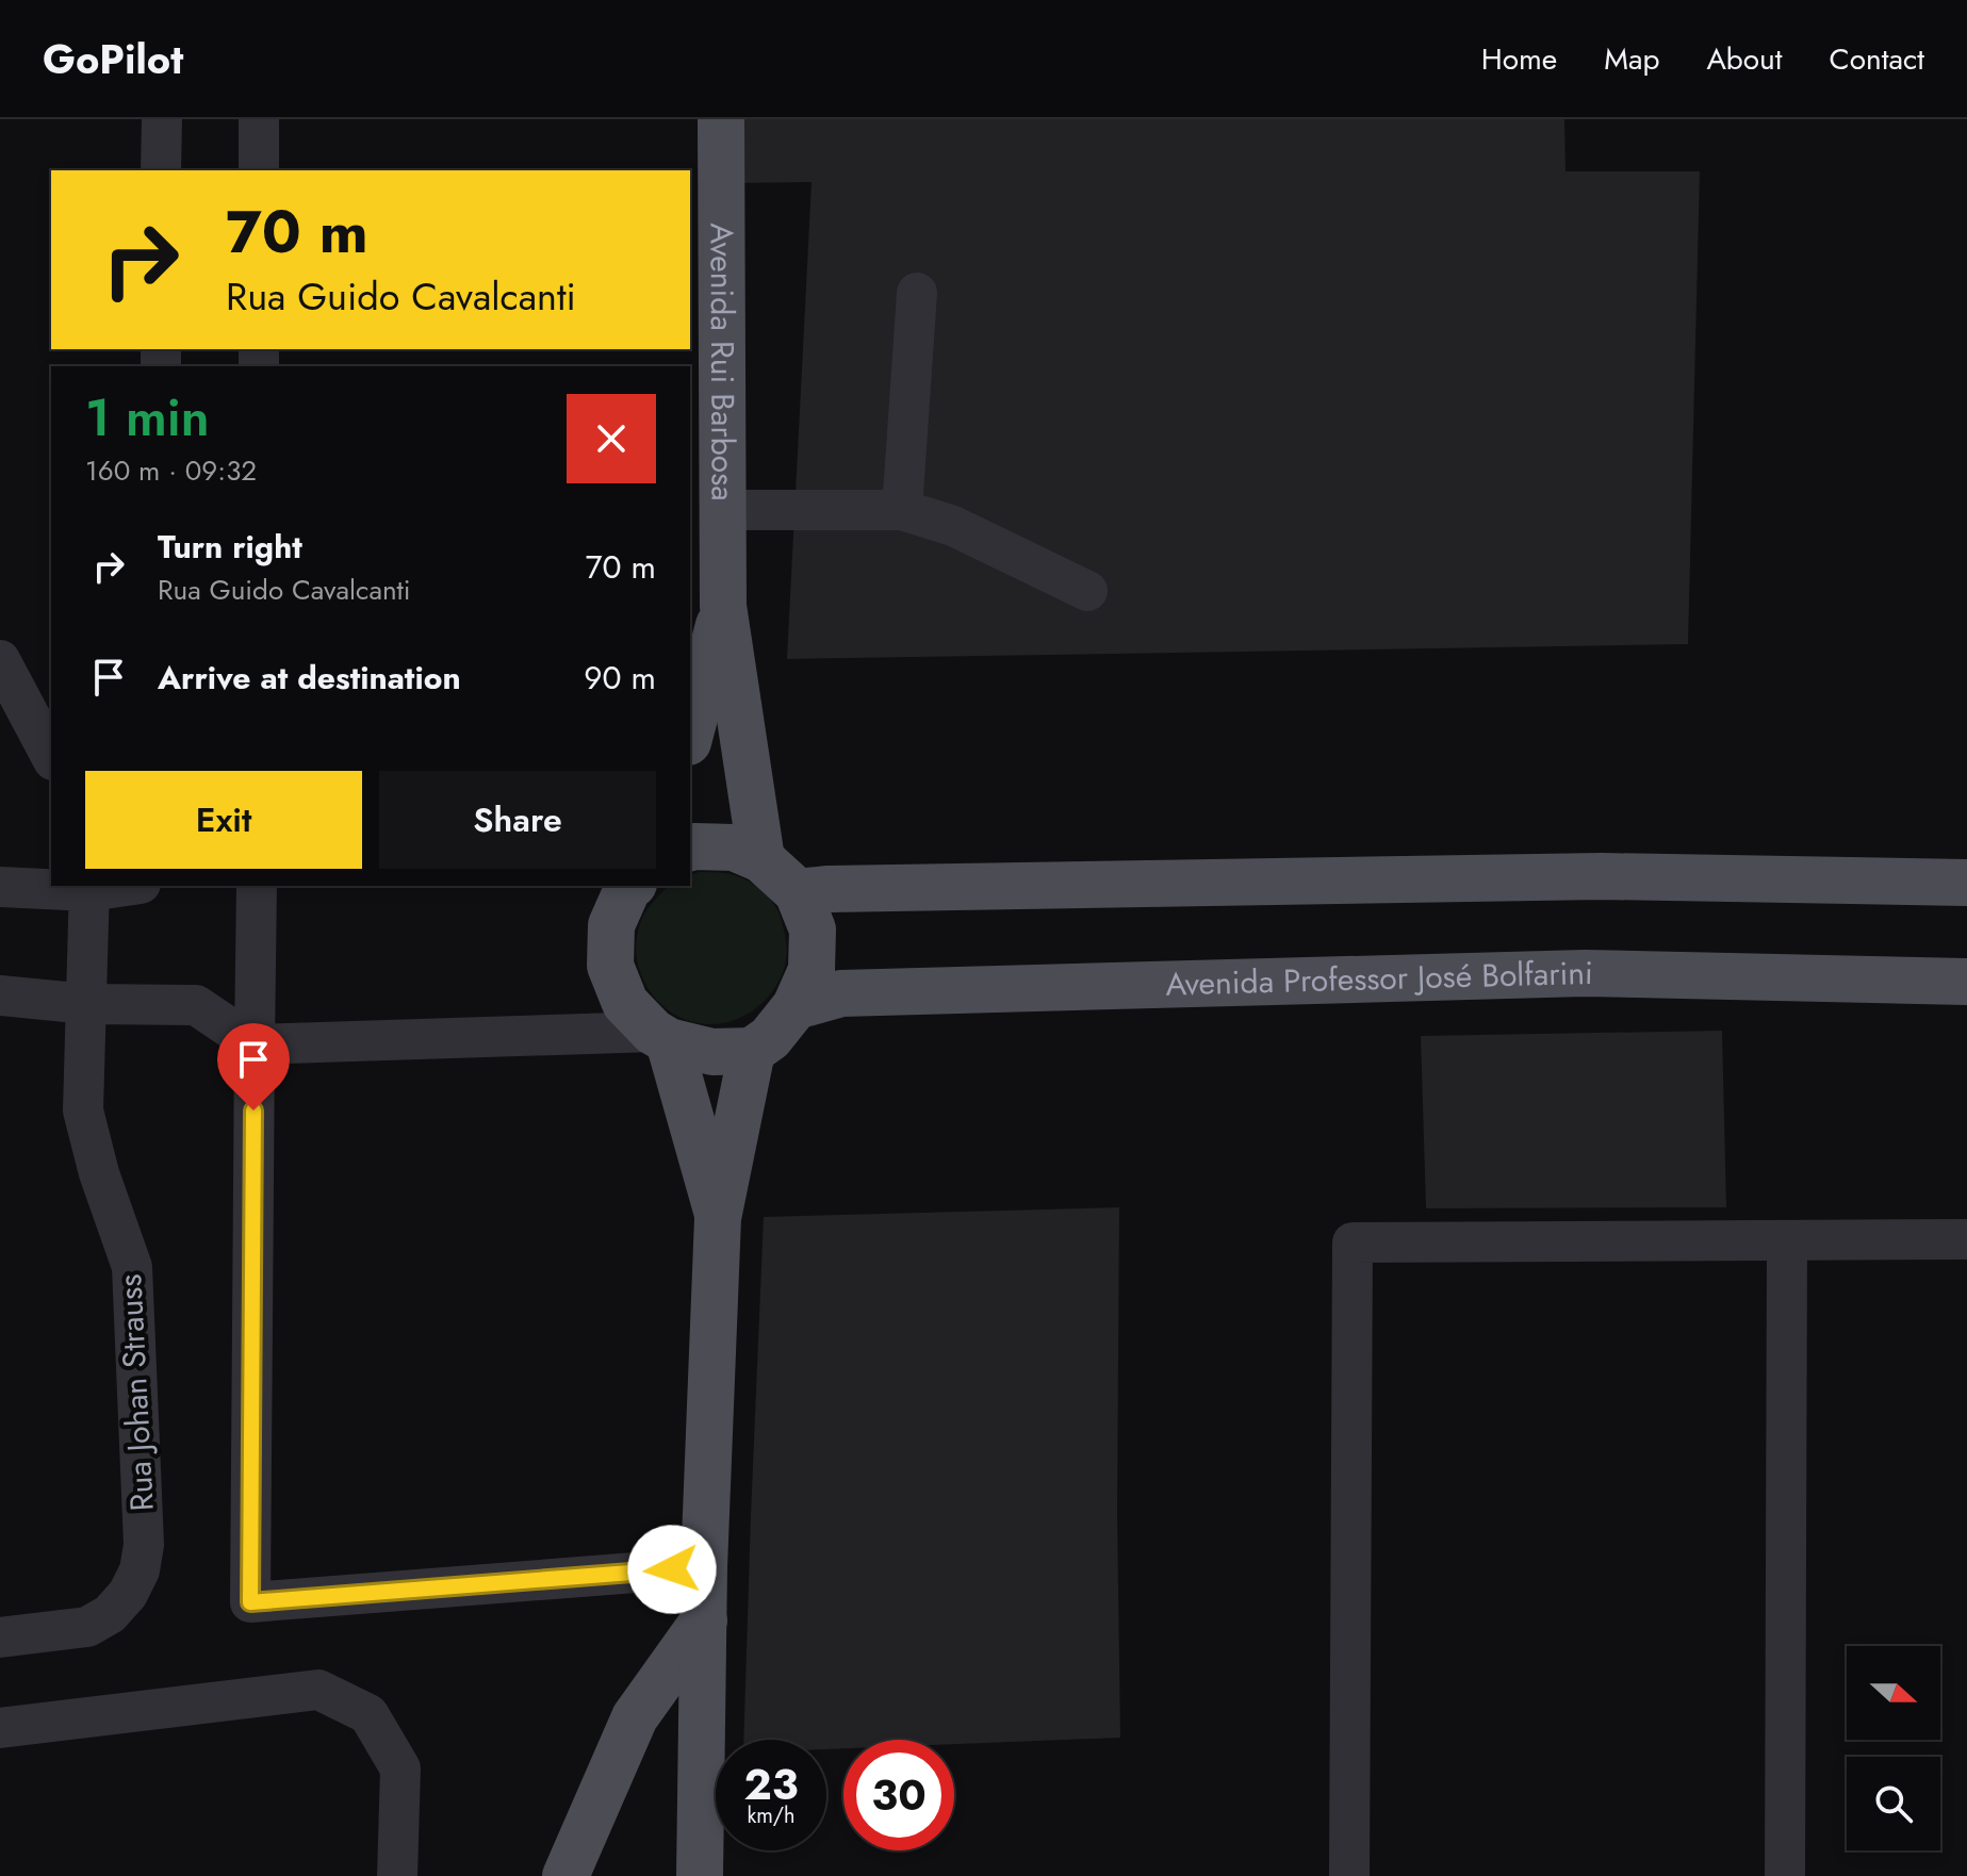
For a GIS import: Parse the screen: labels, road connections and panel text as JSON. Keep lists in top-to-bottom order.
{
  "streets": {
    "main road": ["Avenida Rui Barbosa", "Avenida Professor José Bolfarini"],
    "street": ["Rua Johan Strauss"]
  },
  "north": "right",
  "page": {
    "header": "GoPilot",
    "nav": [
      "Home",
      "Map",
      "About",
      "Contact"
    ],
    "turn": ["70 m", "Rua Guido Cavalcanti"],
    "heading": ["1 min", "160 m · 09:32"],
    "list": [
      {
        "name": "Turn right",
        "note": "Rua Guido Cavalcanti",
        "value": "70 m"
      },
      {
        "name": "Arrive at destination",
        "value": "90 m"
      }
    ],
    "buttons": ["Exit", "Share"],
    "speed": "23 km/h",
    "limit": "30"
  }
}
